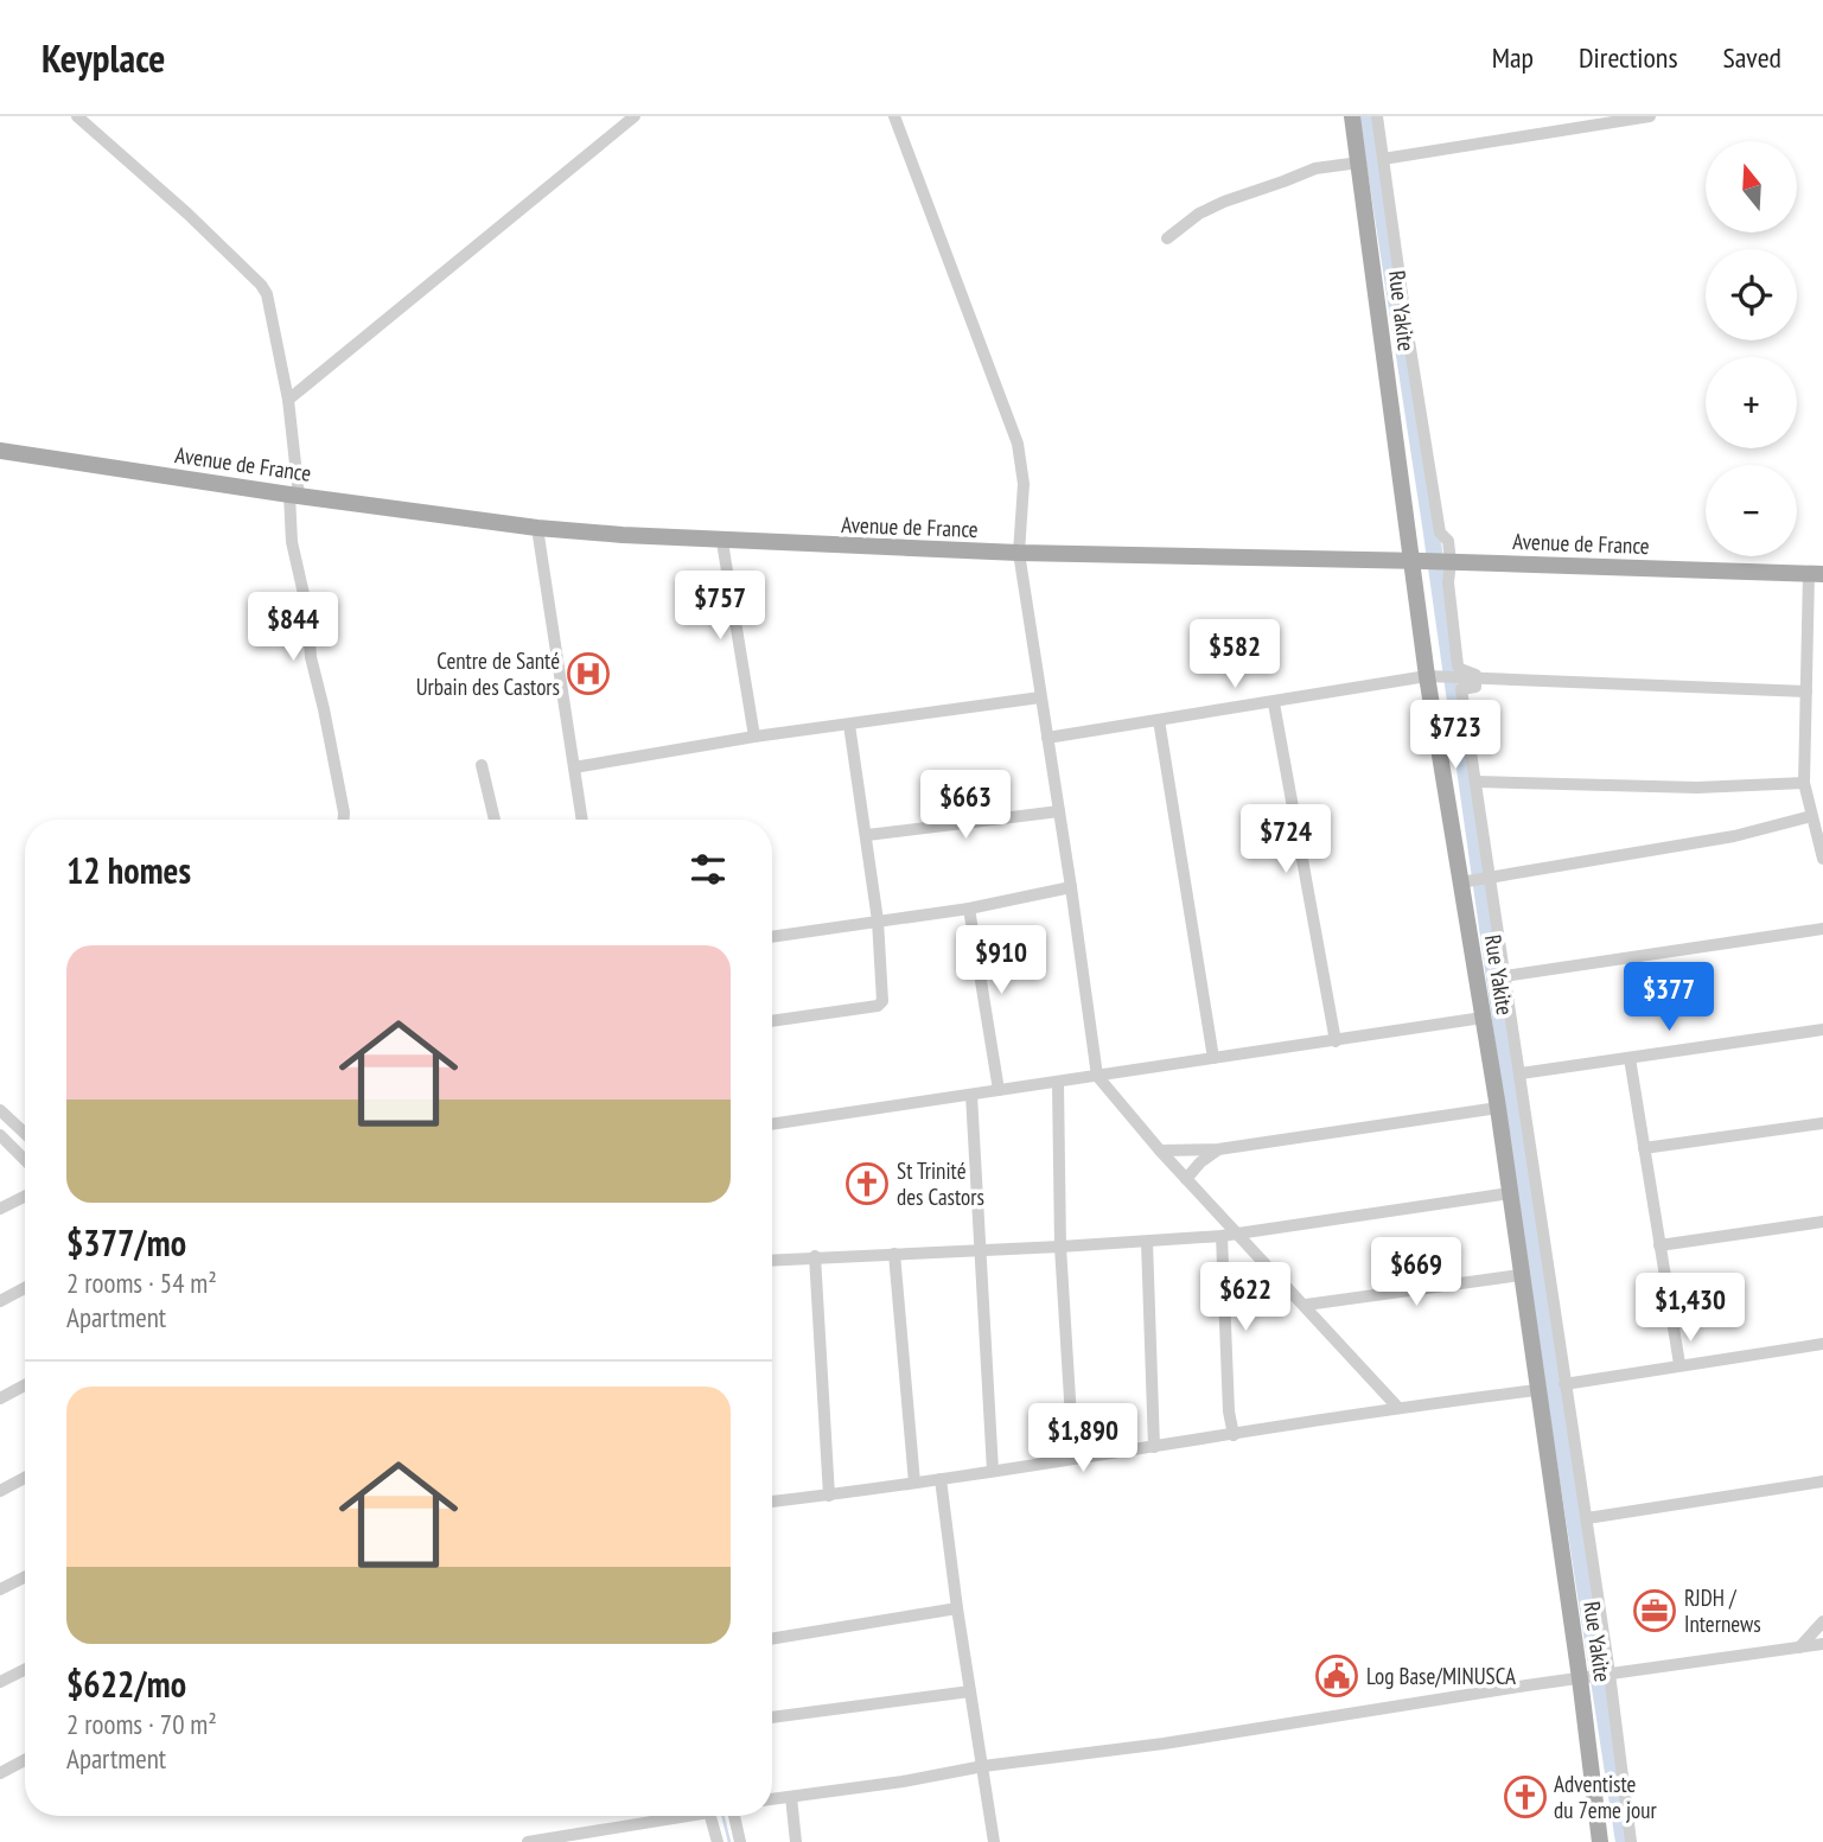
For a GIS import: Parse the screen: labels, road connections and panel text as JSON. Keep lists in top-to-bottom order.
{
  "streets": {
    "main road": ["Rue Yakite", "Avenue de France"]
  },
  "crossings": [
    ["Rue Yakite", "Avenue de France"]
  ],
  "places": {
    "hospital": ["Centre de Santé Urbain des Castors"],
    "church": ["St Trinité des Castors", "Adventiste du 7eme jour"],
    "office": ["RJDH / Internews"],
    "public building": ["Log Base/MINUSCA"]
  },
  "north": "top",
  "page": {
    "header": "Keyplace",
    "nav": ["Map", "Directions", "Saved"],
    "map_buttons": ["+", "−"],
    "price": [
      "$757",
      "$844",
      "$582",
      "$723",
      "$663",
      "$724",
      "$910",
      "$377",
      "$669",
      "$622",
      "$1,430",
      "$1,890"
    ],
    "heading": "12 homes",
    "list": [
      {
        "name": "$377/mo",
        "note": "2 rooms · 54 m² · Apartment"
      },
      {
        "name": "$622/mo",
        "note": "2 rooms · 70 m² · Apartment"
      }
    ]
  }
}
